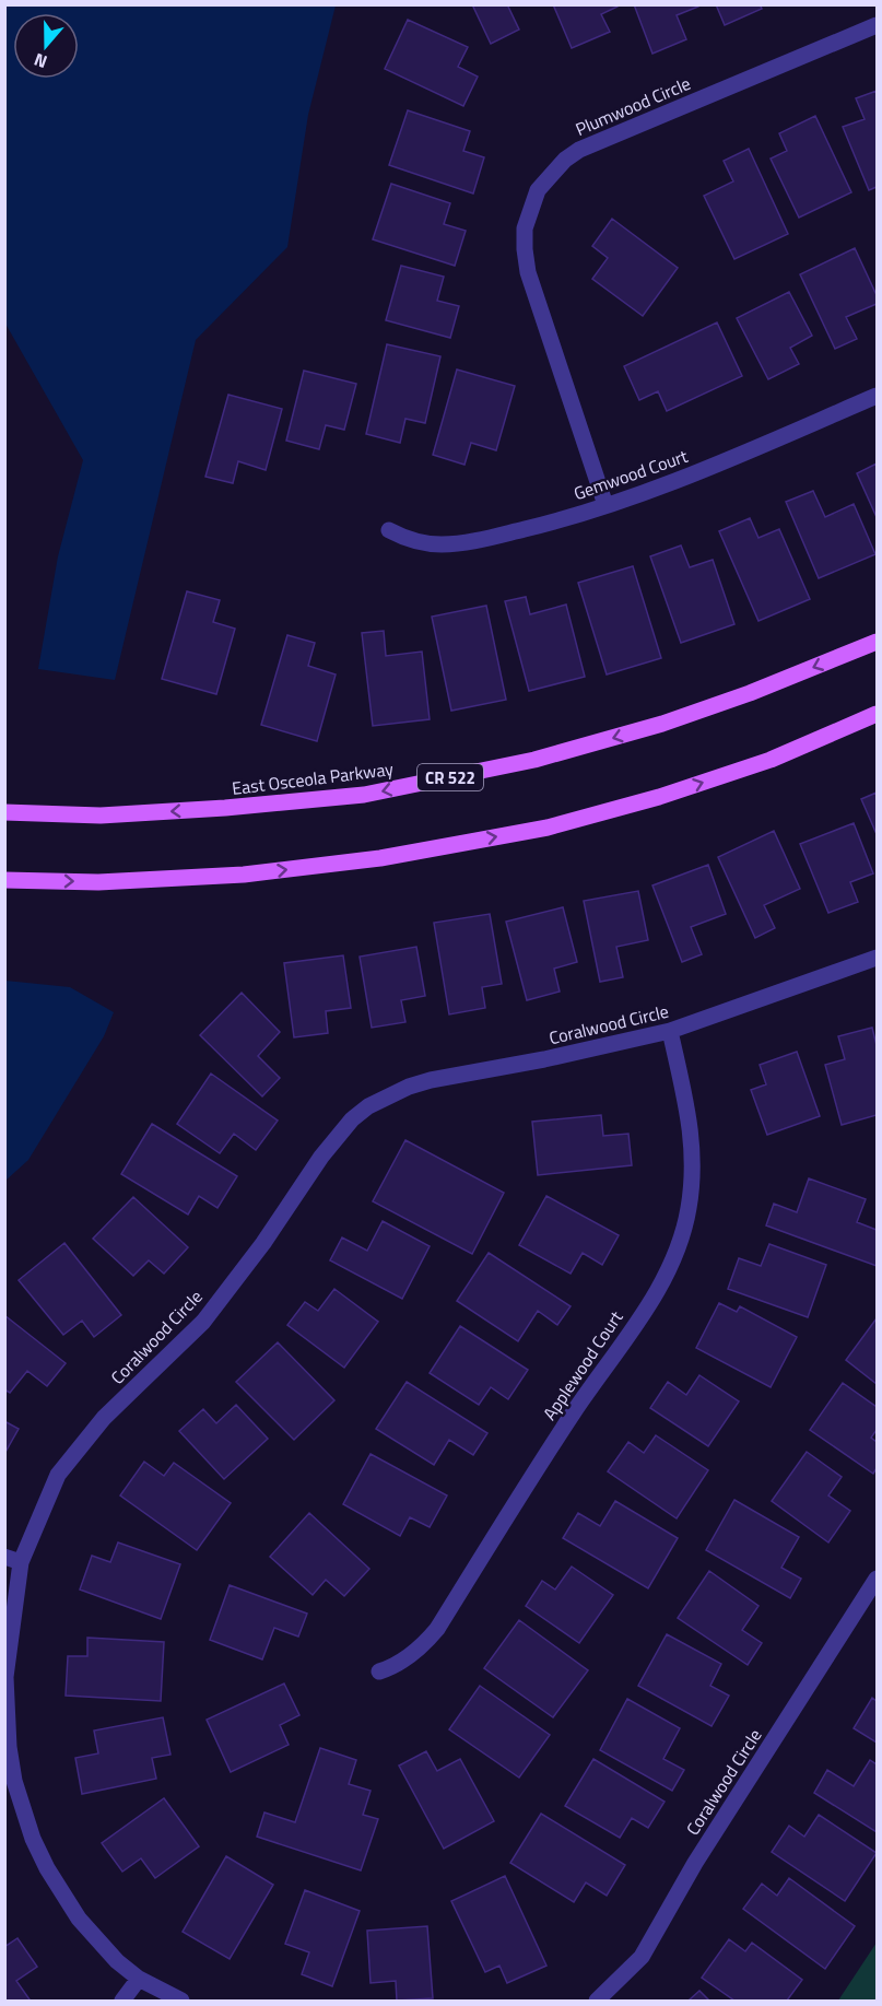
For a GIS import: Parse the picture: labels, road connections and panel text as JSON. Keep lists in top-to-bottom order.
{
  "streets": {
    "main road": ["CR 522", "East Osceola Parkway"],
    "street": [
      "Plumwood Circle",
      "Gemwood Court",
      "Coralwood Circle",
      "Applewood Court"
    ]
  },
  "crossings": [
    ["Plumwood Circle", "Gemwood Court"],
    ["Coralwood Circle", "Applewood Court"]
  ],
  "north": "bottom"
}
